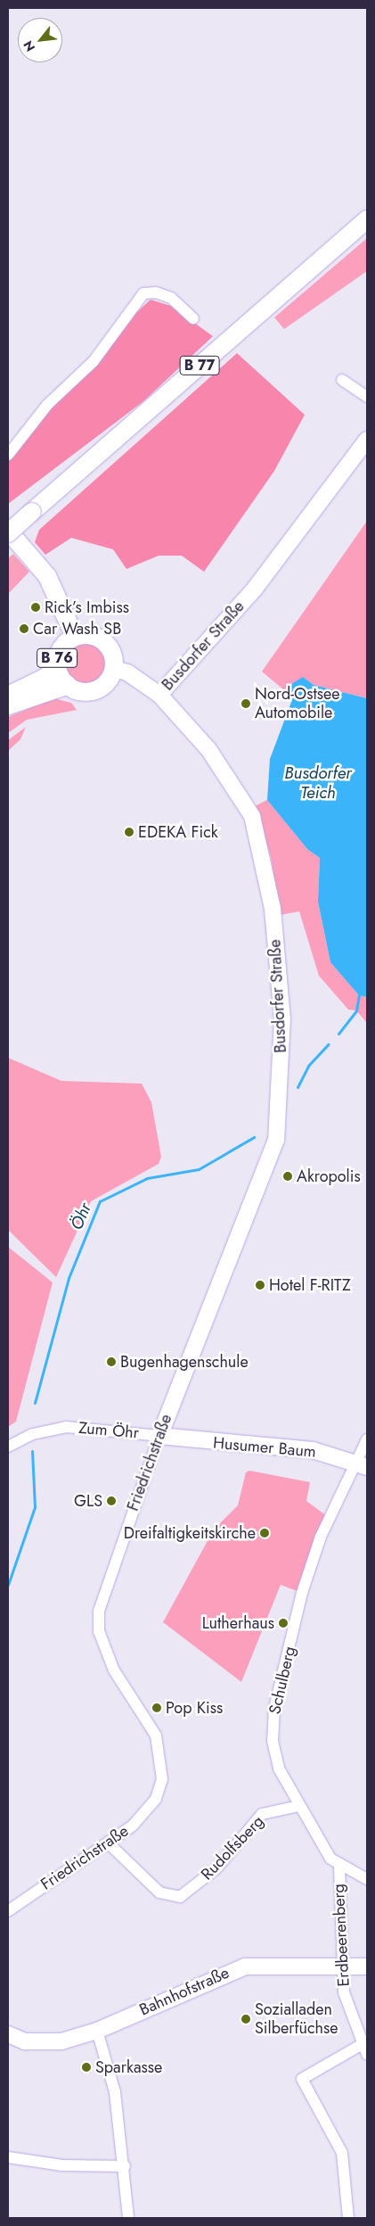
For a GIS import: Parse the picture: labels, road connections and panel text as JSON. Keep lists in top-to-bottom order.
{
  "streets": {
    "main road": ["B 77", "B 76"],
    "street": [
      "Busdorfer Straße",
      "Zum Öhr",
      "Husumer Baum",
      "Friedrichstraße",
      "Schulberg",
      "Rudolfsberg",
      "Erdbeerenberg",
      "Bahnhofstraße"
    ]
  },
  "crossings": [
    ["B 77", "B 76"],
    ["Busdorfer Straße", "Friedrichstraße"],
    ["Zum Öhr", "Husumer Baum"],
    ["Zum Öhr", "Friedrichstraße"],
    ["Husumer Baum", "Friedrichstraße"],
    ["Husumer Baum", "Schulberg"],
    ["Friedrichstraße", "Rudolfsberg"],
    ["Schulberg", "Rudolfsberg"],
    ["Schulberg", "Erdbeerenberg"],
    ["Erdbeerenberg", "Bahnhofstraße"]
  ],
  "water": ["Busdorfer Teich", "Öhr"],
  "places": [
    "Rick’s Imbiss",
    "Car Wash SB",
    "Nord-Ostsee Automobile",
    "EDEKA Fick",
    "Akropolis",
    "Hotel F-RITZ",
    "Bugenhagenschule",
    "GLS",
    "Dreifaltigkeitskirche",
    "Lutherhaus",
    "Pop Kiss",
    "Sozialladen Silberfüchse",
    "Sparkasse"
  ],
  "north": "bottom left"
}
